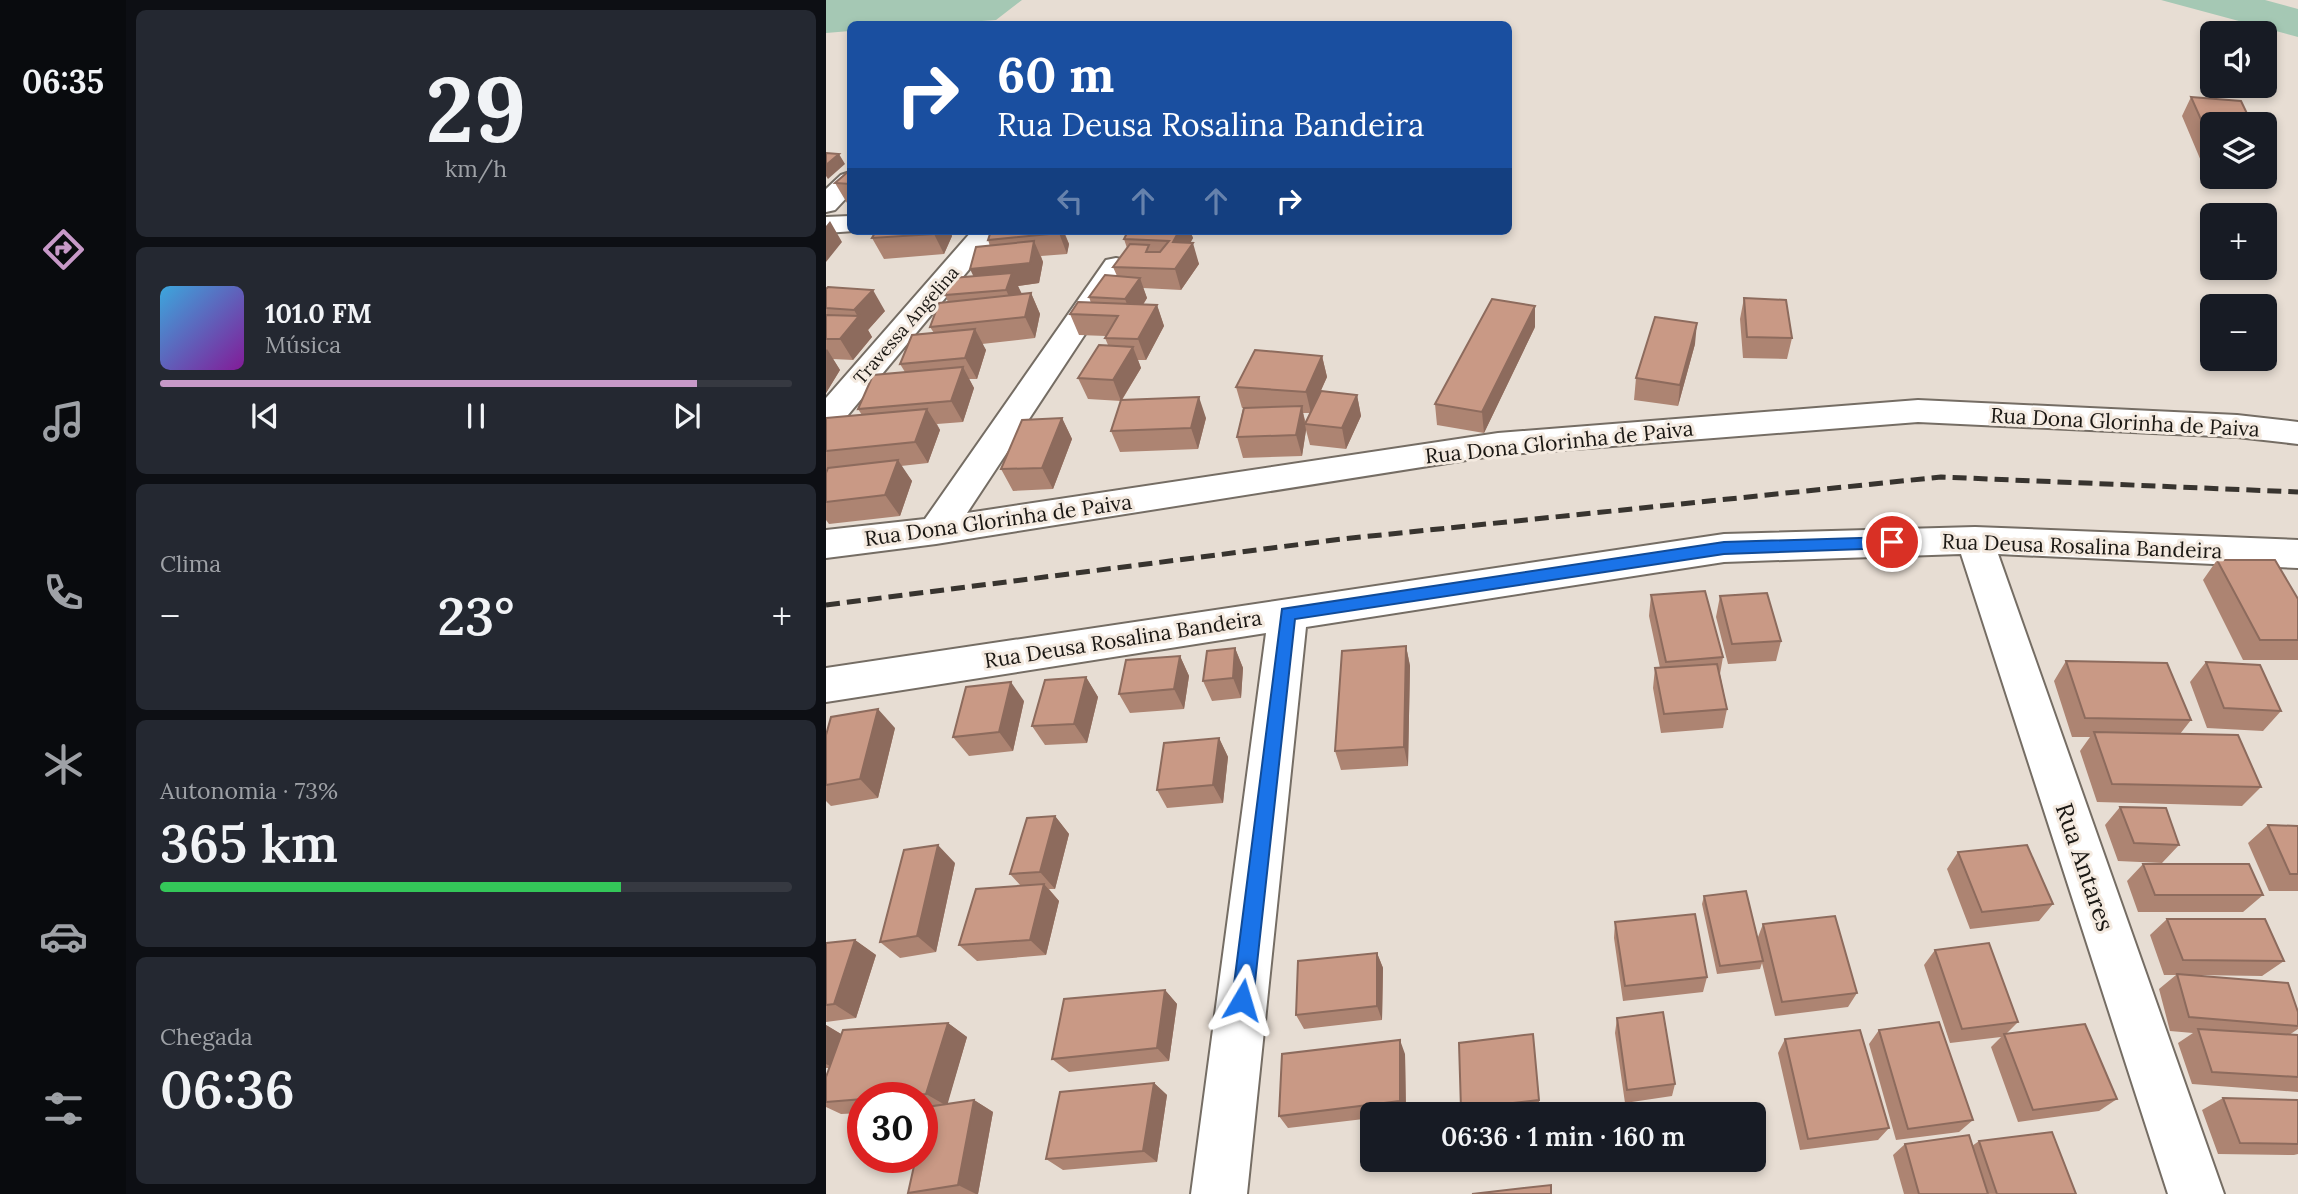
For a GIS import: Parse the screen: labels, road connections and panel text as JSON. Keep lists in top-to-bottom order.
{
  "streets": {
    "street": [
      "Travessa Angelina",
      "Rua Dona Glorinha de Paiva",
      "Rua Deusa Rosalina Bandeira",
      "Rua Antares"
    ]
  },
  "crossings": [
    ["Rua Deusa Rosalina Bandeira", "Rua Antares"]
  ],
  "page": {
    "tabs": "06:35",
    "tile": [
      ["29", "km/h"],
      "Clima",
      ["Autonomia · 73%", "365 km"],
      ["Chegada", "06:36"]
    ],
    "map_buttons": ["+", "−"],
    "turn": ["60 m", "Rua Deusa Rosalina Bandeira"],
    "song": ["101.0 FM", "Música"],
    "heat": ["−", "23°", "+"],
    "limit": "30",
    "trip": "06:36 · 1 min · 160 m"
  }
}
